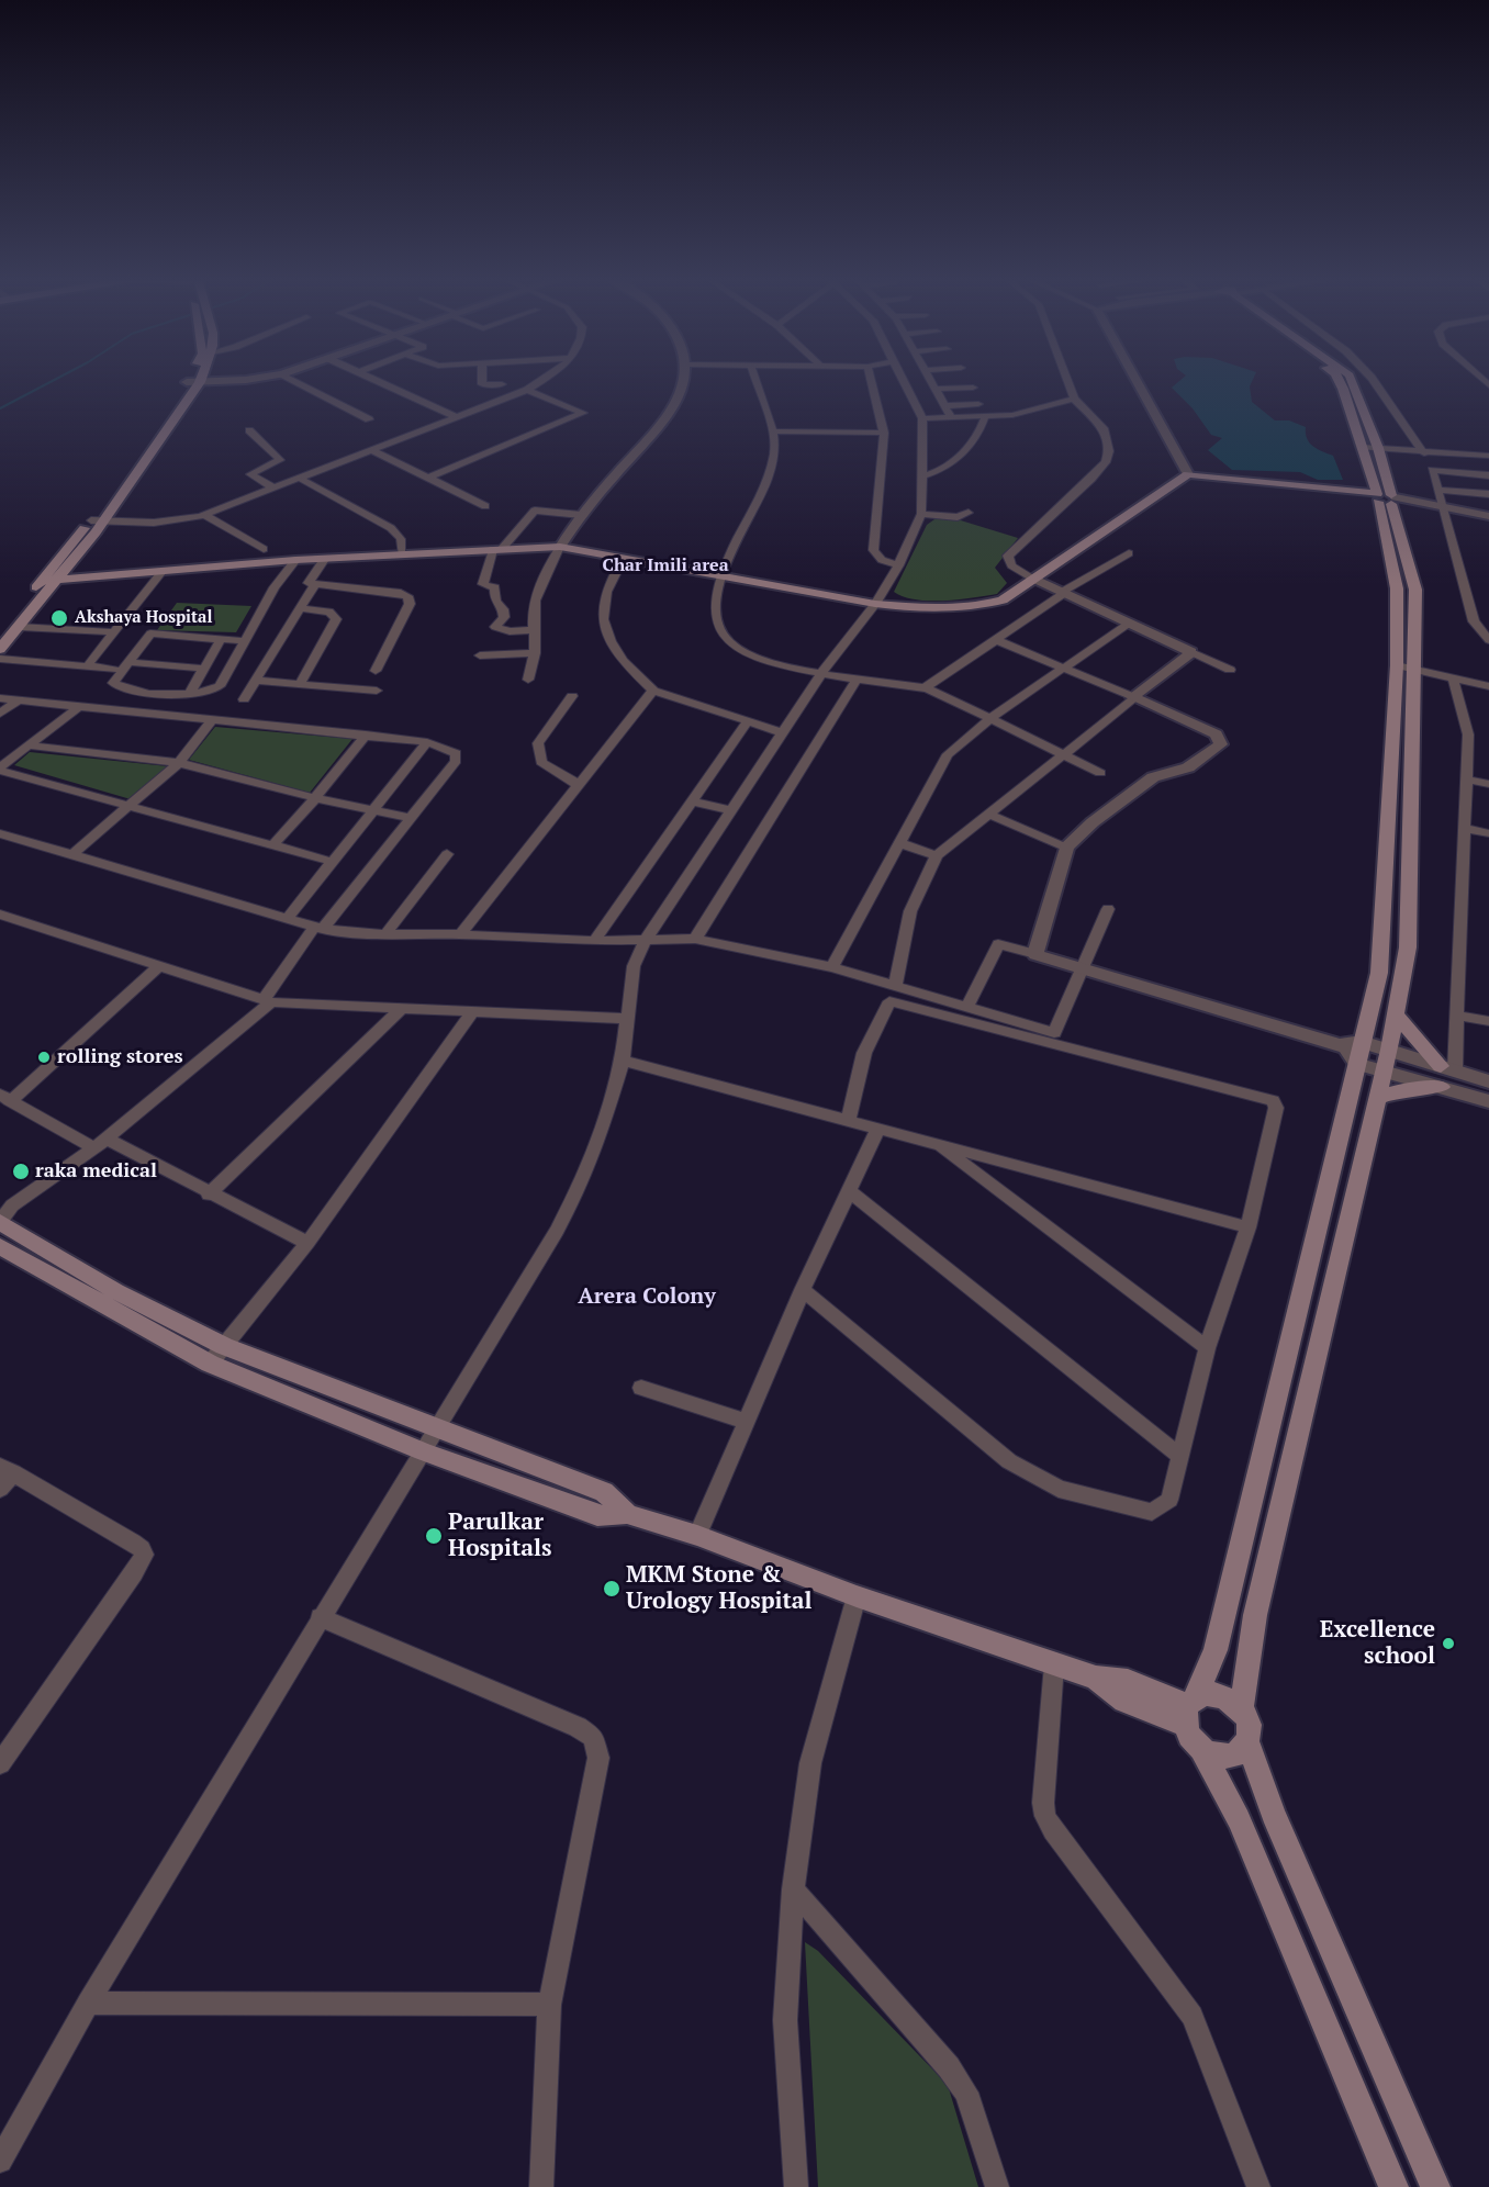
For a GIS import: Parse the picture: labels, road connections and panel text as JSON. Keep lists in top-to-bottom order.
{
  "districts": ["Char Imili area", "Arera Colony"],
  "places": [
    "Akshaya Hospital",
    "rolling stores",
    "raka medical",
    "Parulkar Hospitals",
    "MKM Stone & Urology Hospital",
    "Excellence school"
  ]
}
